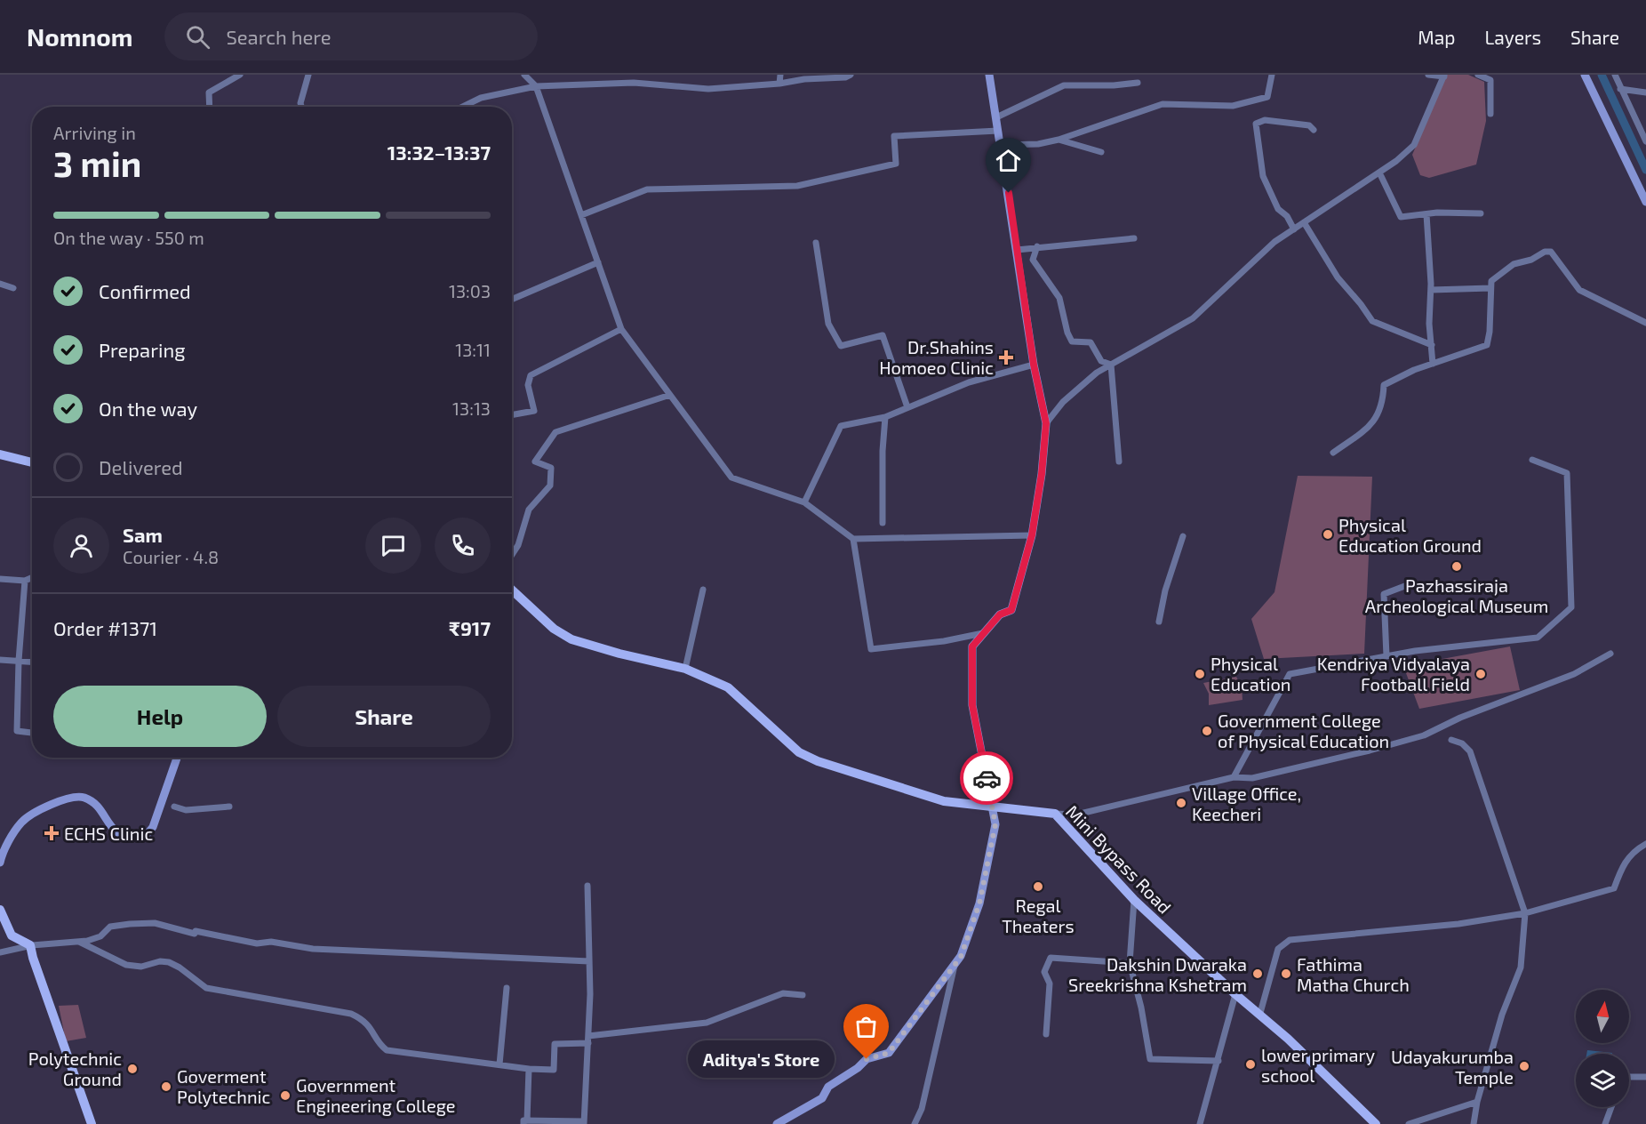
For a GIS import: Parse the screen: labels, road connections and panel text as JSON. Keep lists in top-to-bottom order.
{
  "streets": {
    "main road": ["Mini Bypass Road"]
  },
  "places": {
    "health": ["Dr.Shahins Homoeo Clinic", "ECHS Clinic"],
    "other": [
      "Physical Education Ground",
      "Pazhassiraja Archeological Museum",
      "Physical Education",
      "Kendriya Vidyalaya Football Field",
      "Government College of Physical Education",
      "Village Office, Keecheri",
      "Regal Theaters",
      "Dakshin Dwaraka Sreekrishna Kshetram",
      "Fathima Matha Church",
      "Aditya's Store",
      "lower primary school",
      "Udayakurumba Temple",
      "Polytechnic Ground",
      "Goverment Polytechnic",
      "Government Engineering College"
    ]
  },
  "north": "top",
  "page": {
    "header": "Nomnom",
    "search": "Search here",
    "nav": ["Map", "Layers", "Share"],
    "heading": ["3 min", "Arriving in", "13:32–13:37"],
    "panel": [
      "Sam",
      "Courier · 4.8",
      "Order #1371",
      "₹917"
    ],
    "bar": "On the way · 550 m",
    "list": [
      ["Confirmed", "13:03"],
      ["Preparing", "13:11"],
      ["On the way", "13:13"],
      "Delivered"
    ],
    "buttons": ["Help", "Share"],
    "bubble": "Aditya's Store"
  }
}
